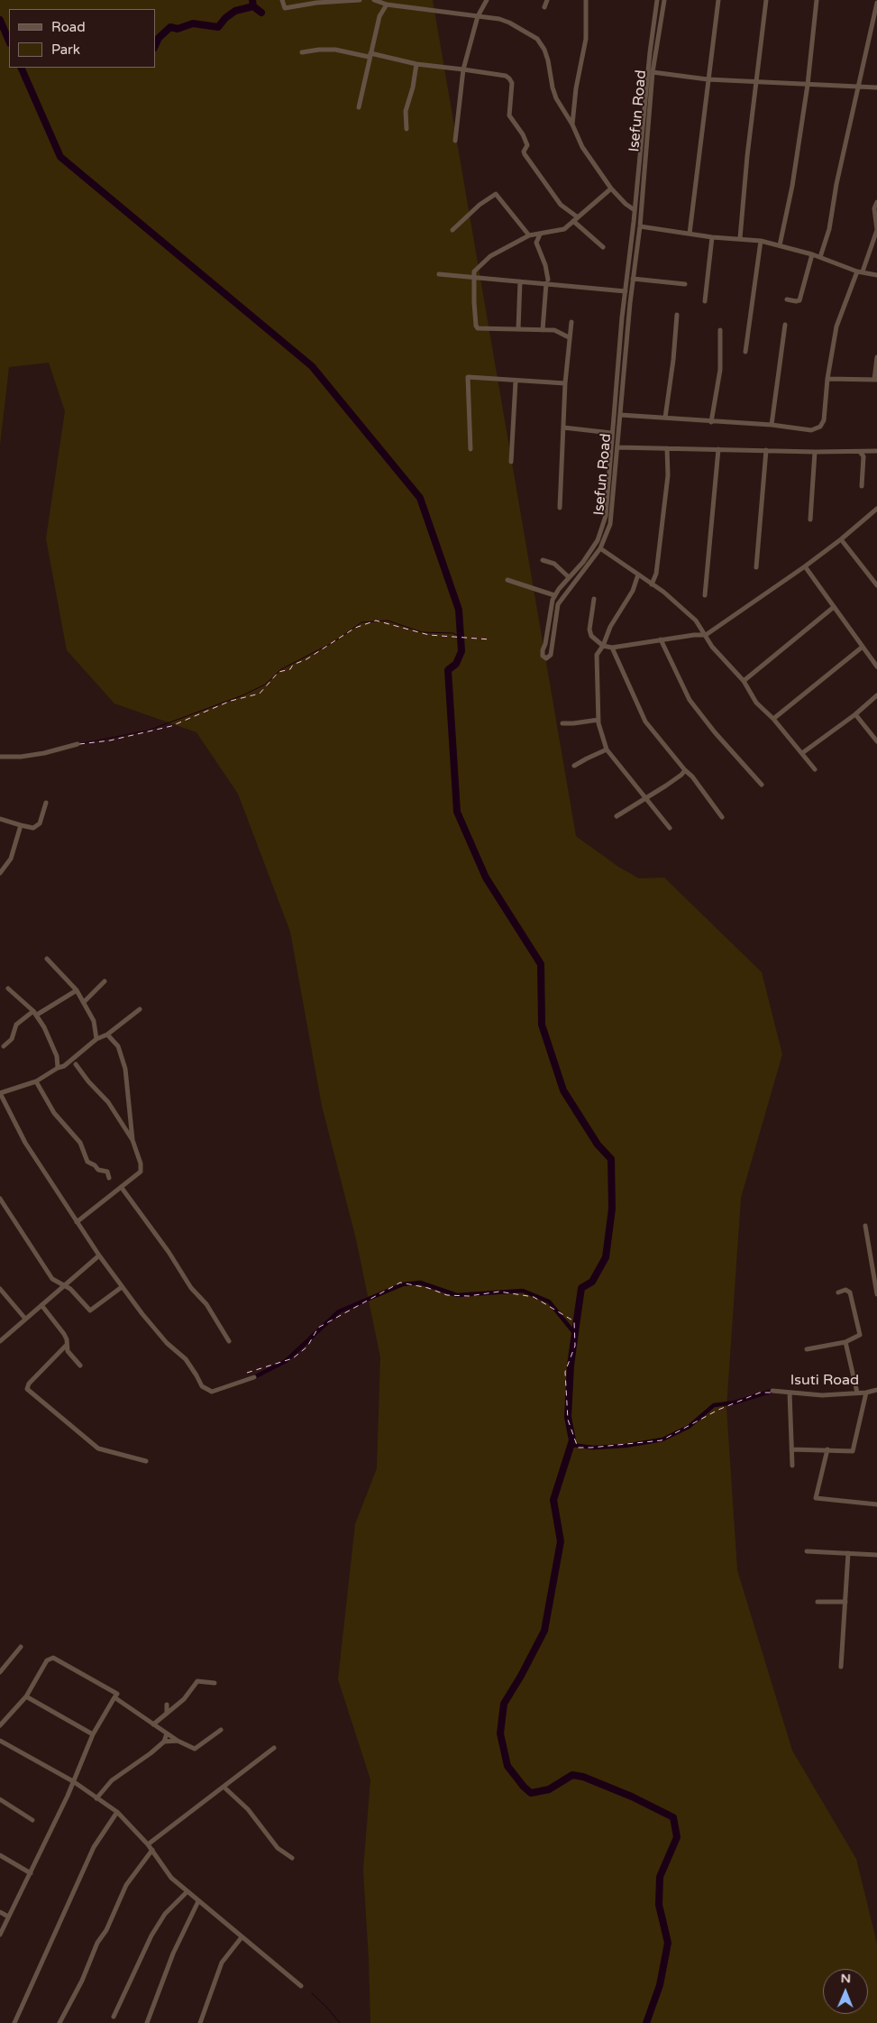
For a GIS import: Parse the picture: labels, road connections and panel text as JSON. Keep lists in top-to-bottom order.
{
  "streets": {
    "street": ["Isefun Road", "Isuti Road"]
  },
  "legend": ["Road", "Park"],
  "north": "top"
}
